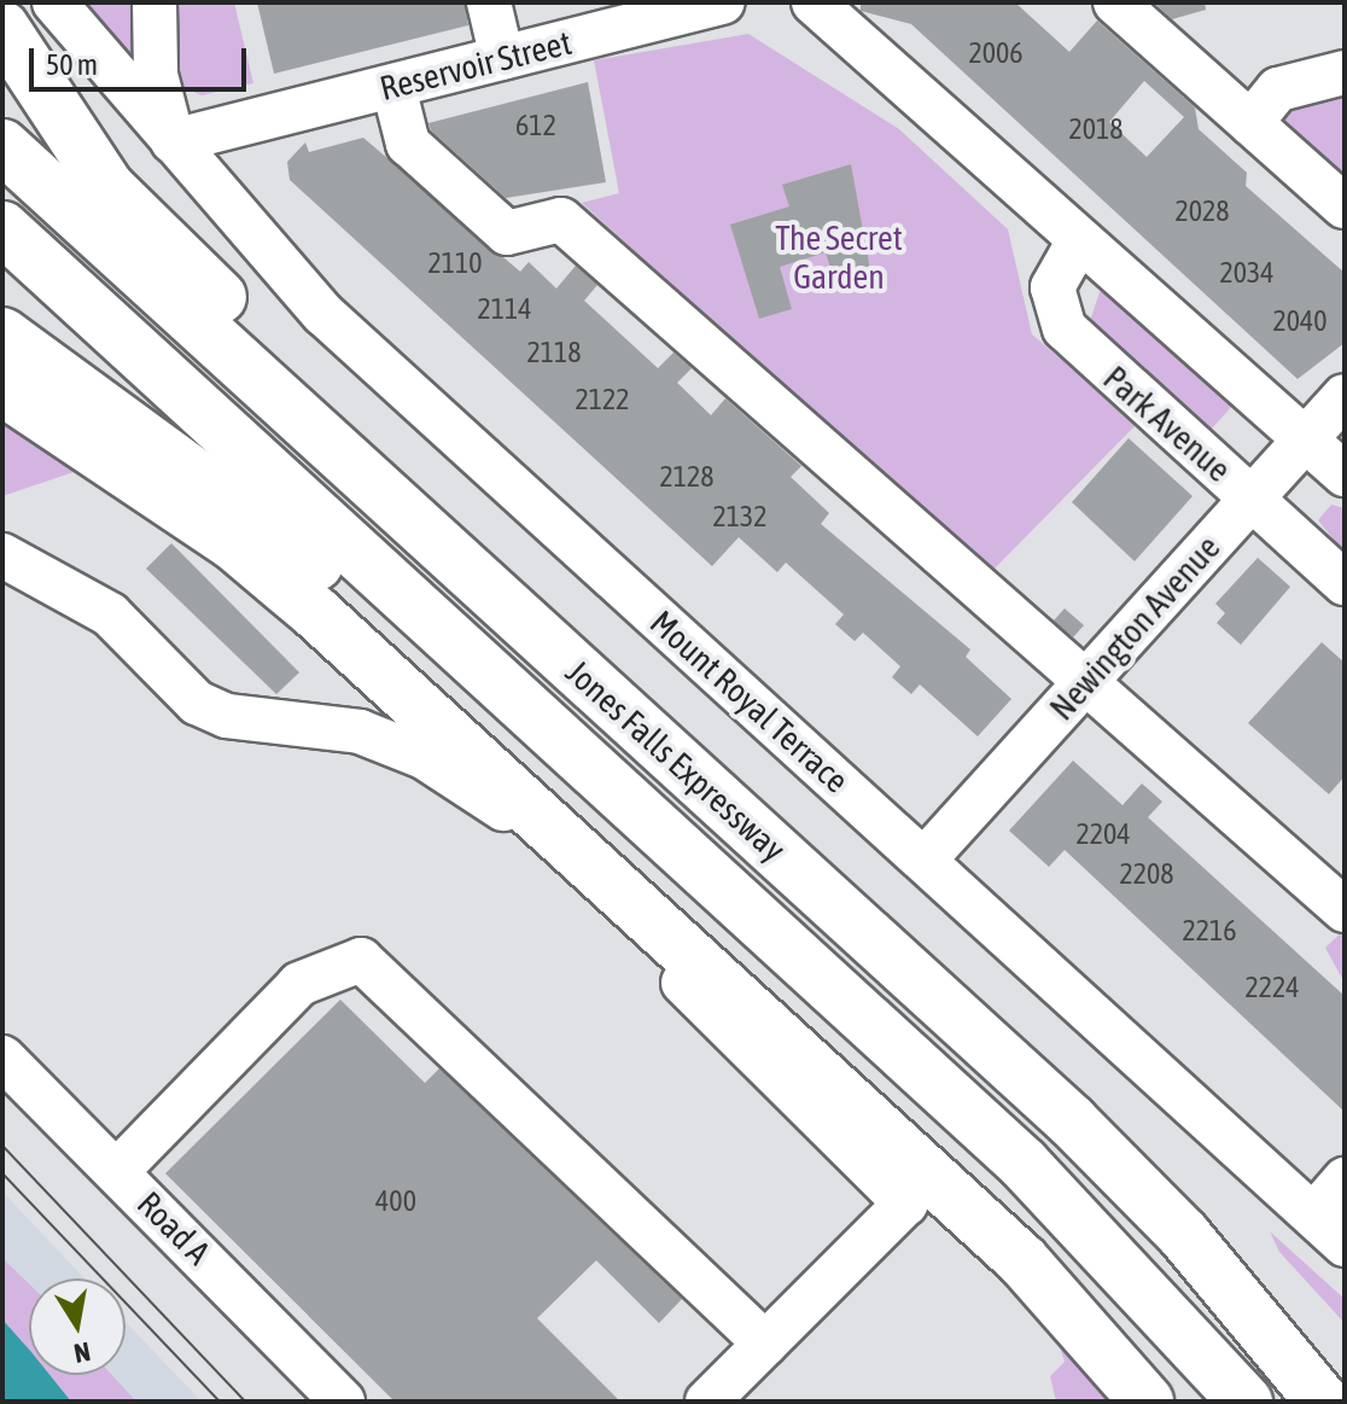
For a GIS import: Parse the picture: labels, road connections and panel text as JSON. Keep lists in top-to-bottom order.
{
  "streets": {
    "highway": ["Jones Falls Expressway"],
    "street": [
      "Reservoir Street",
      "Park Avenue",
      "Newington Avenue",
      "Mount Royal Terrace",
      "Road A"
    ]
  },
  "crossings": [
    ["Reservoir Street", "Mount Royal Terrace"],
    ["Park Avenue", "Newington Avenue"],
    ["Newington Avenue", "Mount Royal Terrace"]
  ],
  "parks": ["The Secret Garden"],
  "house_numbers": [
    "2006",
    "612",
    "2018",
    "2028",
    "2110",
    "2034",
    "2114",
    "2040",
    "2118",
    "2122",
    "2128",
    "2132",
    "2204",
    "2208",
    "2216",
    "2224",
    "400"
  ],
  "scale_bar": "50 m",
  "north": "bottom"
}
